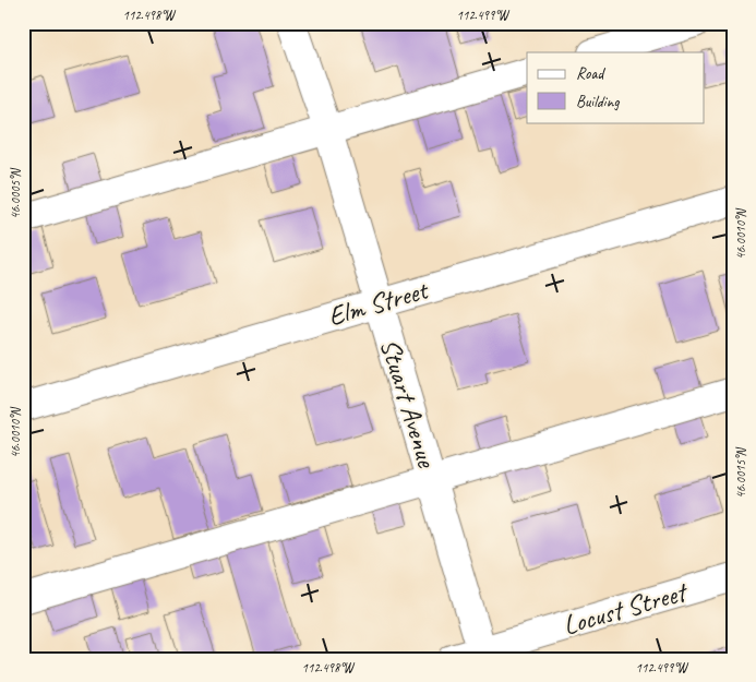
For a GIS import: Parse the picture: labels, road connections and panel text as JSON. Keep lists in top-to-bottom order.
{
  "streets": {
    "street": ["Elm Street", "Stuart Avenue", "Locust Street"]
  },
  "crossings": [
    ["Elm Street", "Stuart Avenue"],
    ["Stuart Avenue", "Locust Street"]
  ],
  "legend": ["Road", "Building"],
  "coordinates": [
    "112.498°W",
    "112.499°W",
    "46.0005°N",
    "46.0010°N",
    "46.0015°N"
  ]
}
